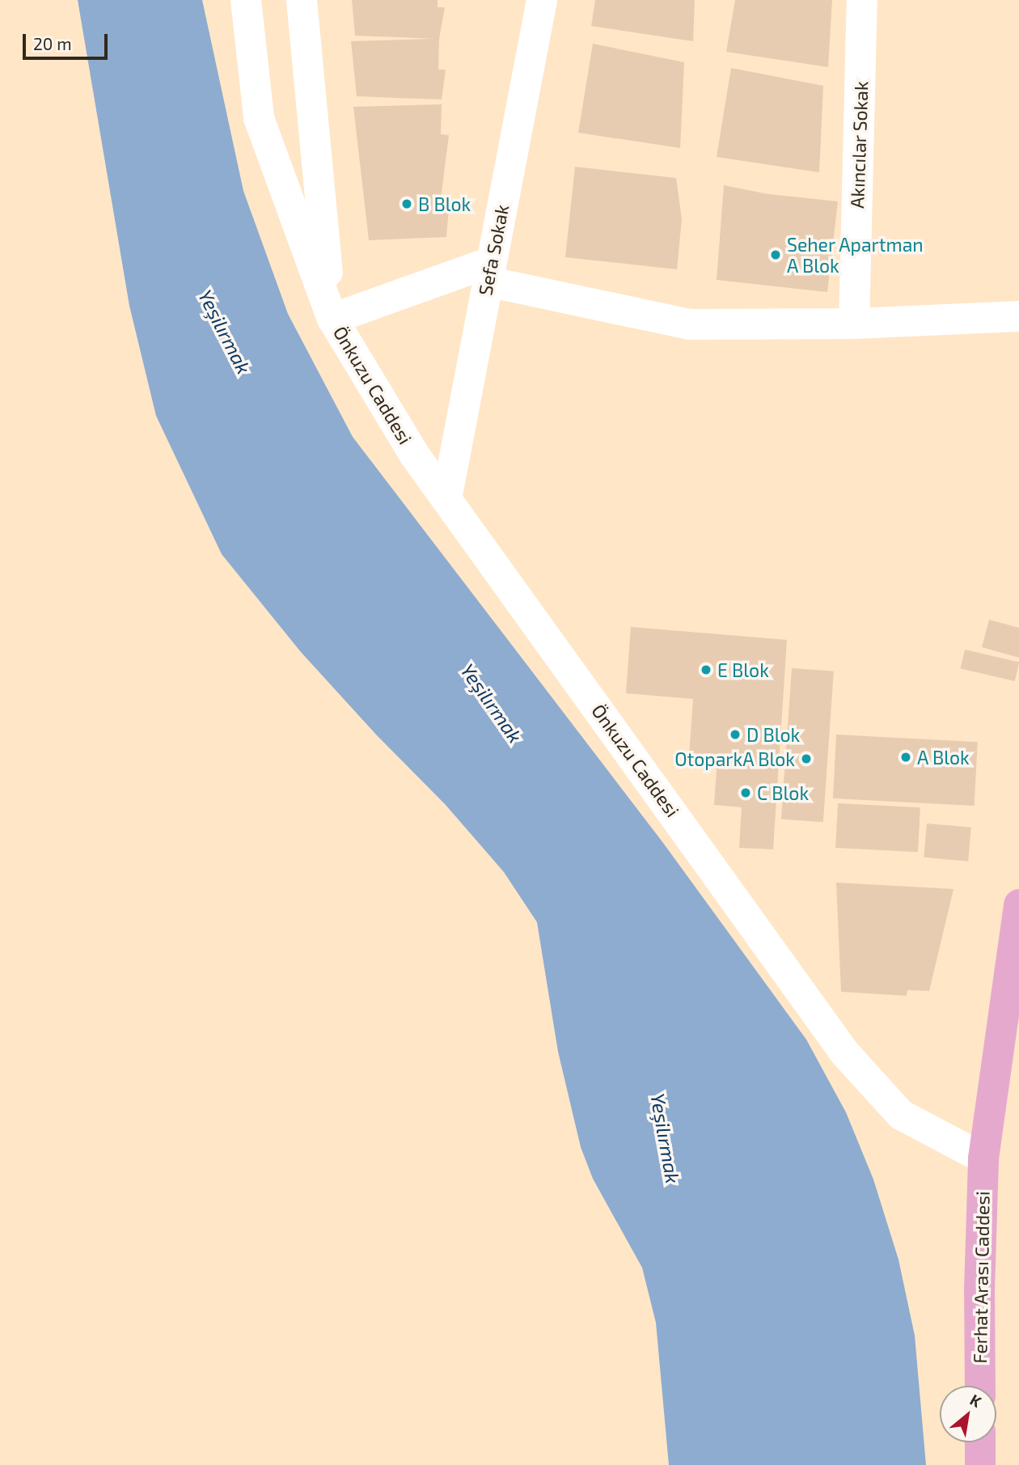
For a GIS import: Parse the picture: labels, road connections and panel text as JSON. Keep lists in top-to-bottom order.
{
  "streets": {
    "main road": ["Ferhat Arası Caddesi"],
    "street": ["Akıncılar Sokak", "Sefa Sokak", "Önkuzu Caddesi"]
  },
  "crossings": [
    ["Sefa Sokak", "Önkuzu Caddesi"],
    ["Önkuzu Caddesi", "Ferhat Arası Caddesi"]
  ],
  "water": ["Yeşilırmak"],
  "places": [
    "B Blok",
    "Seher Apartman A Blok",
    "E Blok",
    "D Blok",
    "A Blok",
    "OtoparkA Blok",
    "C Blok"
  ],
  "scale_bar": "20 m",
  "north": "top right"
}
